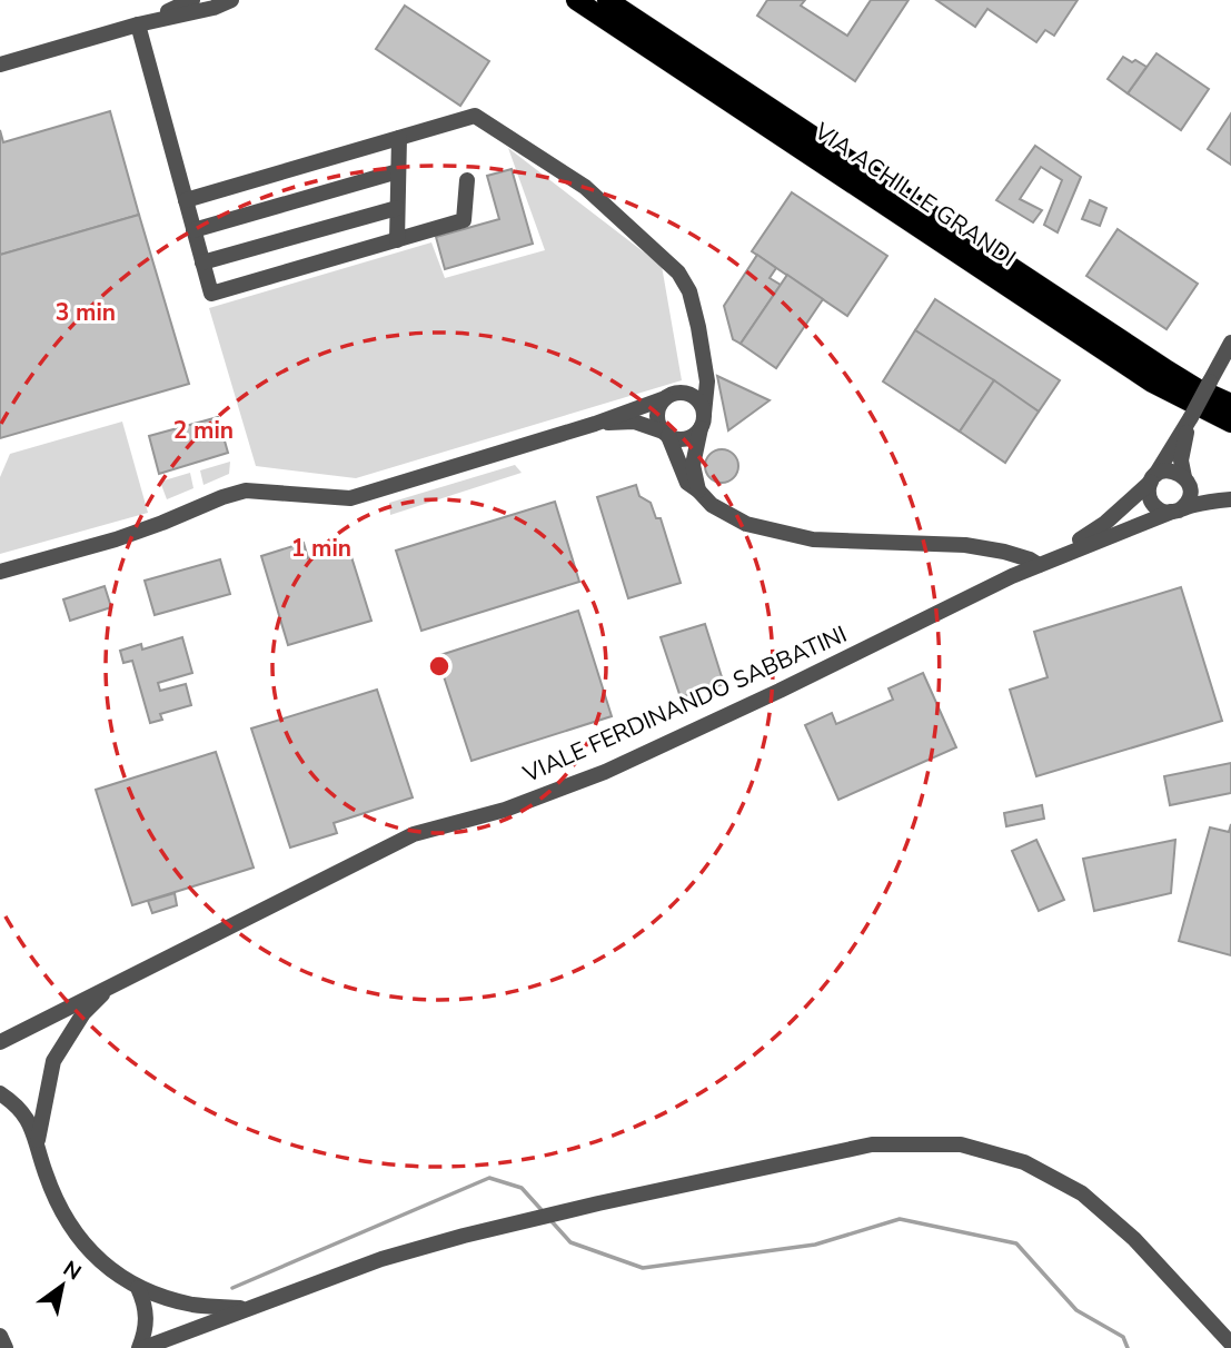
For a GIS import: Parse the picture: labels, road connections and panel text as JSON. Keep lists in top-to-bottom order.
{
  "streets": {
    "main road": ["VIA ACHILLE GRANDI"],
    "street": ["VIALE FERDINANDO SABBATINI"]
  },
  "north": "top right",
  "rings": ["3 min", "2 min", "1 min"]
}
